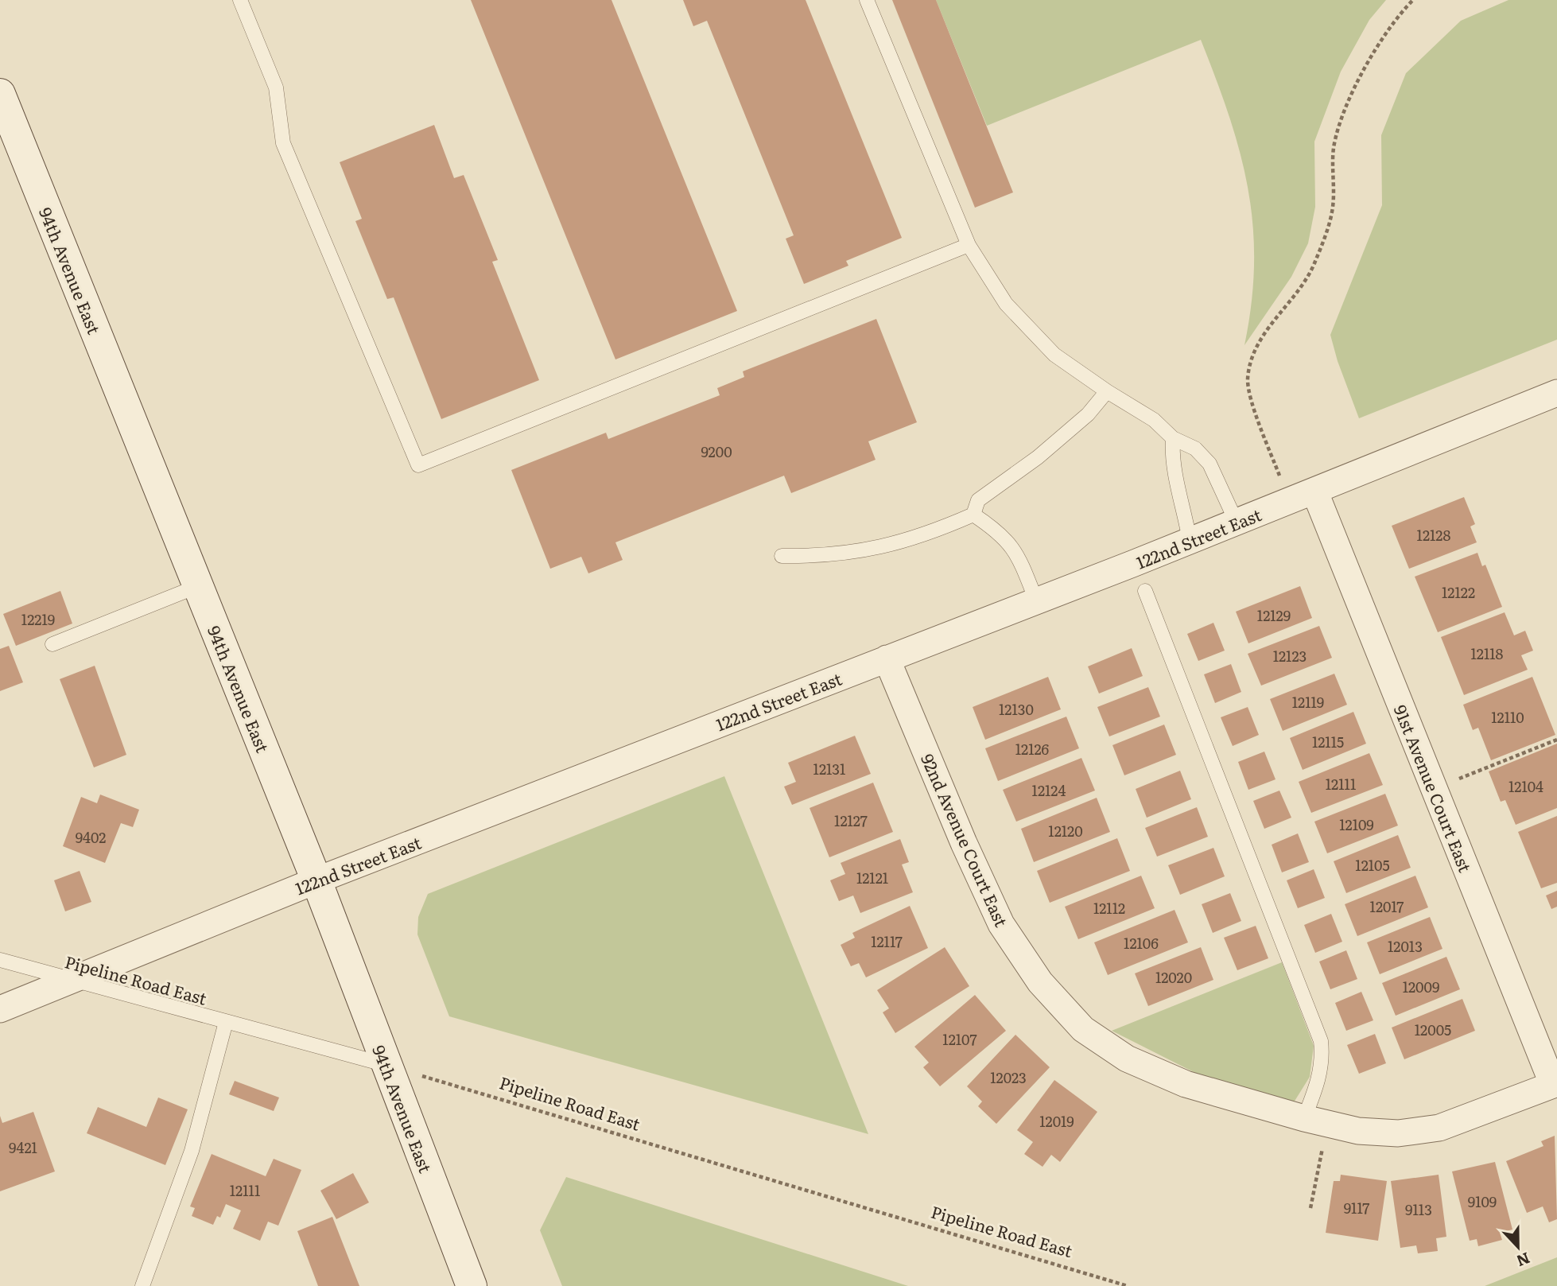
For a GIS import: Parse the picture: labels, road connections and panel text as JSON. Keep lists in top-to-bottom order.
{
  "streets": {
    "main road": ["94th Avenue East"],
    "street": ["122nd Street East", "91st Avenue Court East", "92nd Avenue Court East"],
    "lane": ["Pipeline Road East"]
  },
  "crossings": [
    ["94th Avenue East", "122nd Street East"],
    ["94th Avenue East", "Pipeline Road East"],
    ["122nd Street East", "91st Avenue Court East"],
    ["122nd Street East", "92nd Avenue Court East"],
    ["122nd Street East", "Pipeline Road East"],
    ["91st Avenue Court East", "92nd Avenue Court East"]
  ],
  "house_numbers": [
    "9200",
    "12128",
    "12122",
    "12129",
    "12219",
    "12118",
    "12123",
    "12119",
    "12130",
    "12110",
    "12115",
    "12126",
    "12131",
    "12111",
    "12104",
    "12124",
    "12127",
    "12109",
    "12120",
    "9402",
    "12105",
    "12121",
    "12017",
    "12112",
    "12117",
    "12106",
    "12013",
    "12020",
    "12009",
    "12005",
    "12107",
    "12023",
    "12019",
    "9421",
    "12111",
    "9109",
    "9117",
    "9113"
  ],
  "north": "bottom"
}
